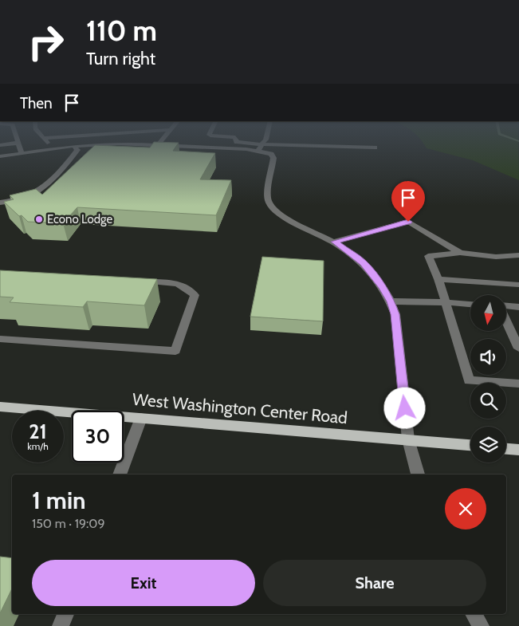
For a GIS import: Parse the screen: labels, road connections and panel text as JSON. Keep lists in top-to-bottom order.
{
  "streets": {
    "main road": ["West Washington Center Road"]
  },
  "places": ["Econo Lodge"],
  "north": "bottom",
  "page": {
    "turn": ["110 m", "Turn right"],
    "then": "Then",
    "speed": "21 km/h",
    "limit": "30",
    "heading": ["1 min", "150 m · 19:09"],
    "buttons": ["Exit", "Share"]
  }
}
